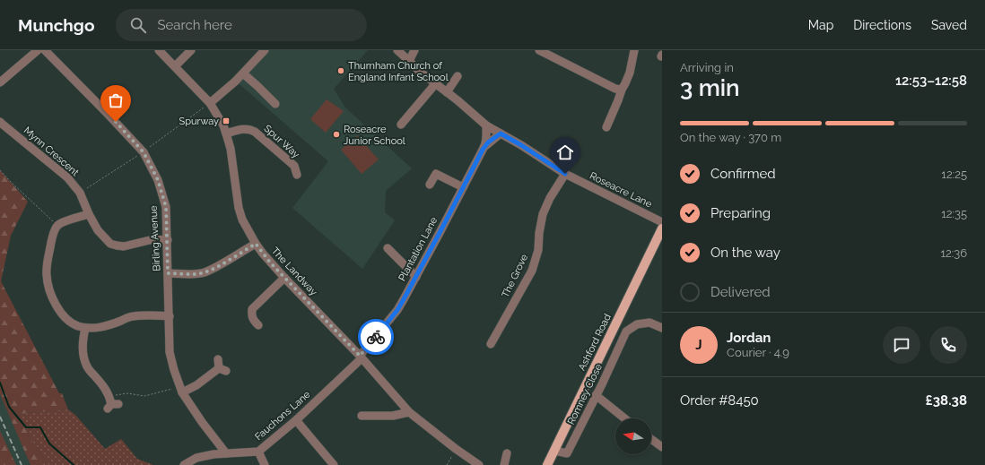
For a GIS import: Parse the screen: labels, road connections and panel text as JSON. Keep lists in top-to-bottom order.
{
  "streets": {
    "main road": ["Ashford Road"],
    "street": [
      "Spur Way",
      "Mynn Crescent",
      "Roseacre Lane",
      "Birling Avenue",
      "Plantation Lane",
      "The Landway",
      "The Grove",
      "Romney Close",
      "Fauchons Lane"
    ]
  },
  "crossings": [
    ["Spur Way", "The Landway"],
    ["Mynn Crescent", "Birling Avenue"],
    ["Roseacre Lane", "Plantation Lane"],
    ["Roseacre Lane", "The Grove"],
    ["Birling Avenue", "Fauchons Lane"],
    ["Plantation Lane", "The Landway"],
    ["Plantation Lane", "Fauchons Lane"],
    ["The Landway", "Fauchons Lane"],
    ["Ashford Road", "Romney Close"]
  ],
  "places": {
    "other": ["Thurnham Church of England Infant School", "Roseacre Junior School"],
    "transit": ["Spurway"]
  },
  "north": "left",
  "page": {
    "header": "Munchgo",
    "search": "Search here",
    "nav": ["Map", "Directions", "Saved"],
    "heading": ["3 min", "Arriving in", "12:53–12:58"],
    "panel": [
      "Jordan",
      "Courier · 4.9",
      "Order #8450",
      "£38.38"
    ],
    "bar": "On the way · 370 m",
    "list": [
      ["Confirmed", "12:25"],
      ["Preparing", "12:35"],
      ["On the way", "12:36"],
      "Delivered"
    ],
    "round": "J"
  }
}
